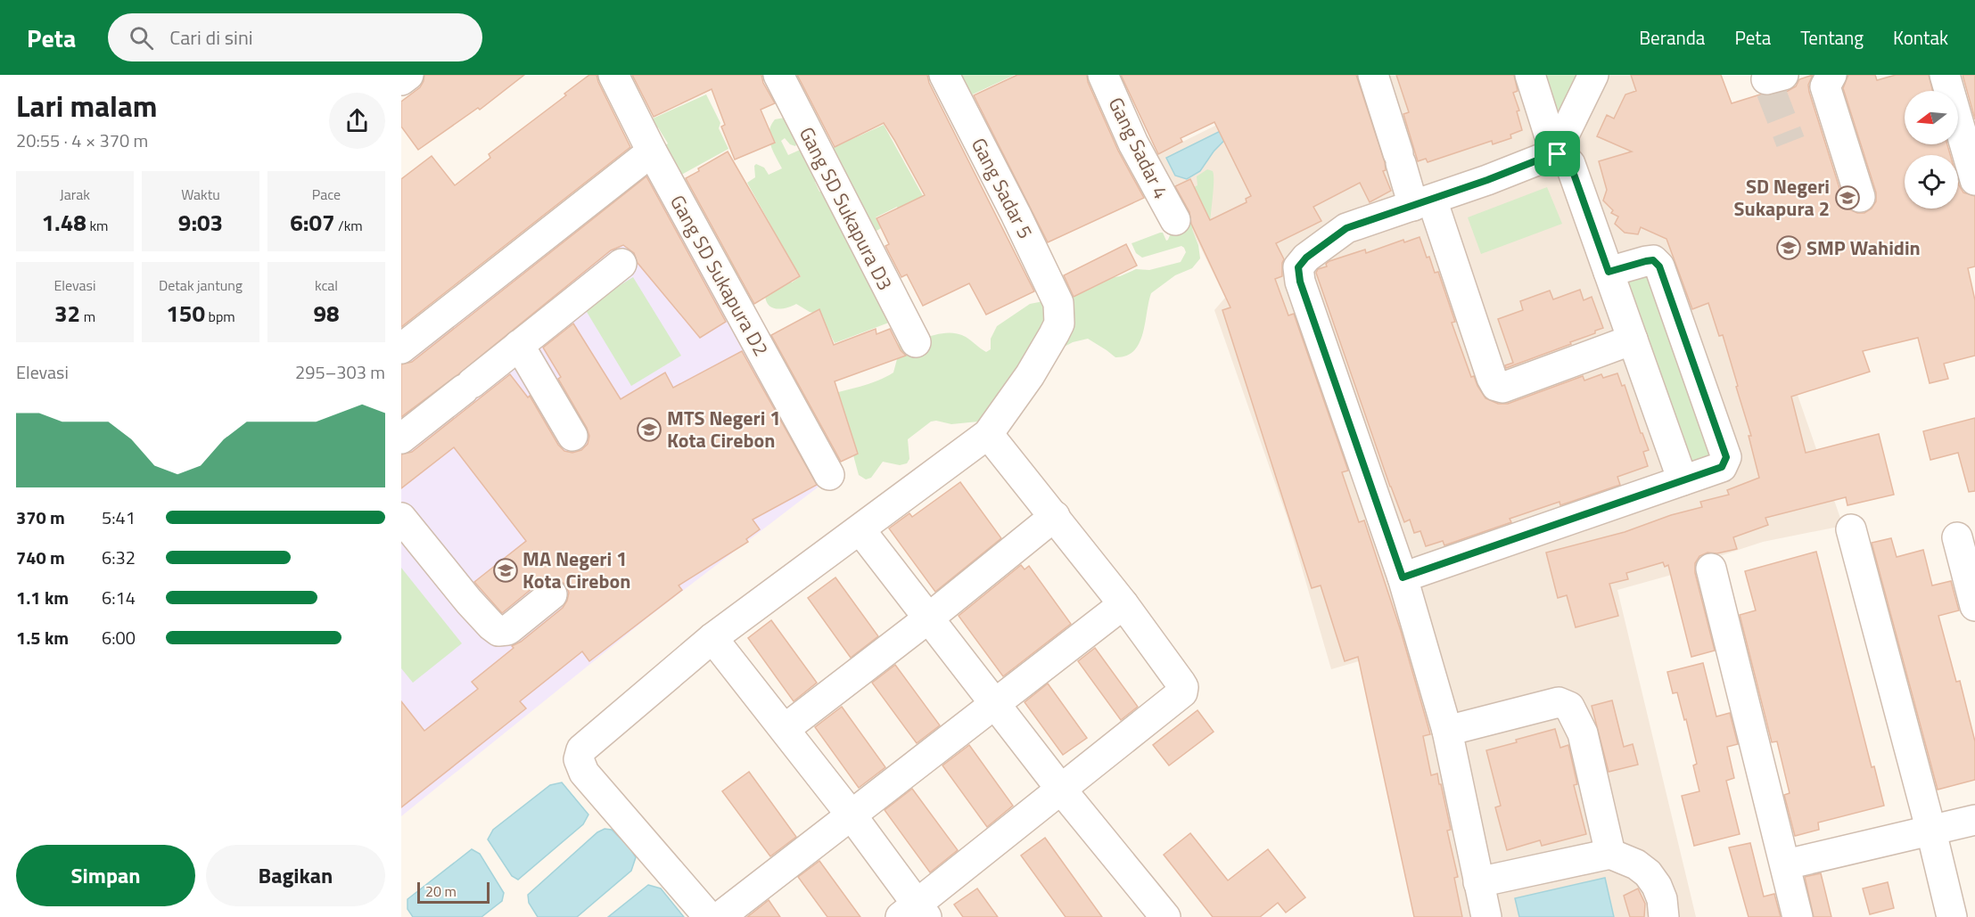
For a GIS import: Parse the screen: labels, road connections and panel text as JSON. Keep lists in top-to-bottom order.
{
  "streets": {
    "street": [
      "Gang Sadar 4",
      "Gang Sadar 5",
      "Gang SD Sukapura D3",
      "Gang SD Sukapura D2"
    ]
  },
  "places": {
    "school or university": [
      "SD Negeri Sukapura 2",
      "SMP Wahidin",
      "MTS Negeri 1 Kota Cirebon",
      "MA Negeri 1 Kota Cirebon"
    ]
  },
  "scale_bar": "20 m",
  "north": "left",
  "page": {
    "header": "Peta",
    "search": "Cari di sini",
    "nav": [
      "Beranda",
      "Peta",
      "Tentang",
      "Kontak"
    ],
    "heading": ["Lari malam", "20:55 · 4 × 370 m"],
    "stats": [
      ["Jarak", "1.48 km"],
      ["Waktu", "9:03"],
      ["Pace", "6:07 /km"],
      ["Elevasi", "32 m"],
      ["Detak jantung", "150 bpm"],
      ["kcal", "98"]
    ],
    "chart": ["Elevasi", "295–303 m"],
    "list": [
      {
        "name": "370 m",
        "note": "5:41"
      },
      {
        "name": "740 m",
        "note": "6:32"
      },
      {
        "name": "1.1 km",
        "note": "6:14"
      },
      {
        "name": "1.5 km",
        "note": "6:00"
      }
    ],
    "buttons": ["Simpan", "Bagikan"],
    "scale": "20 m"
  }
}
